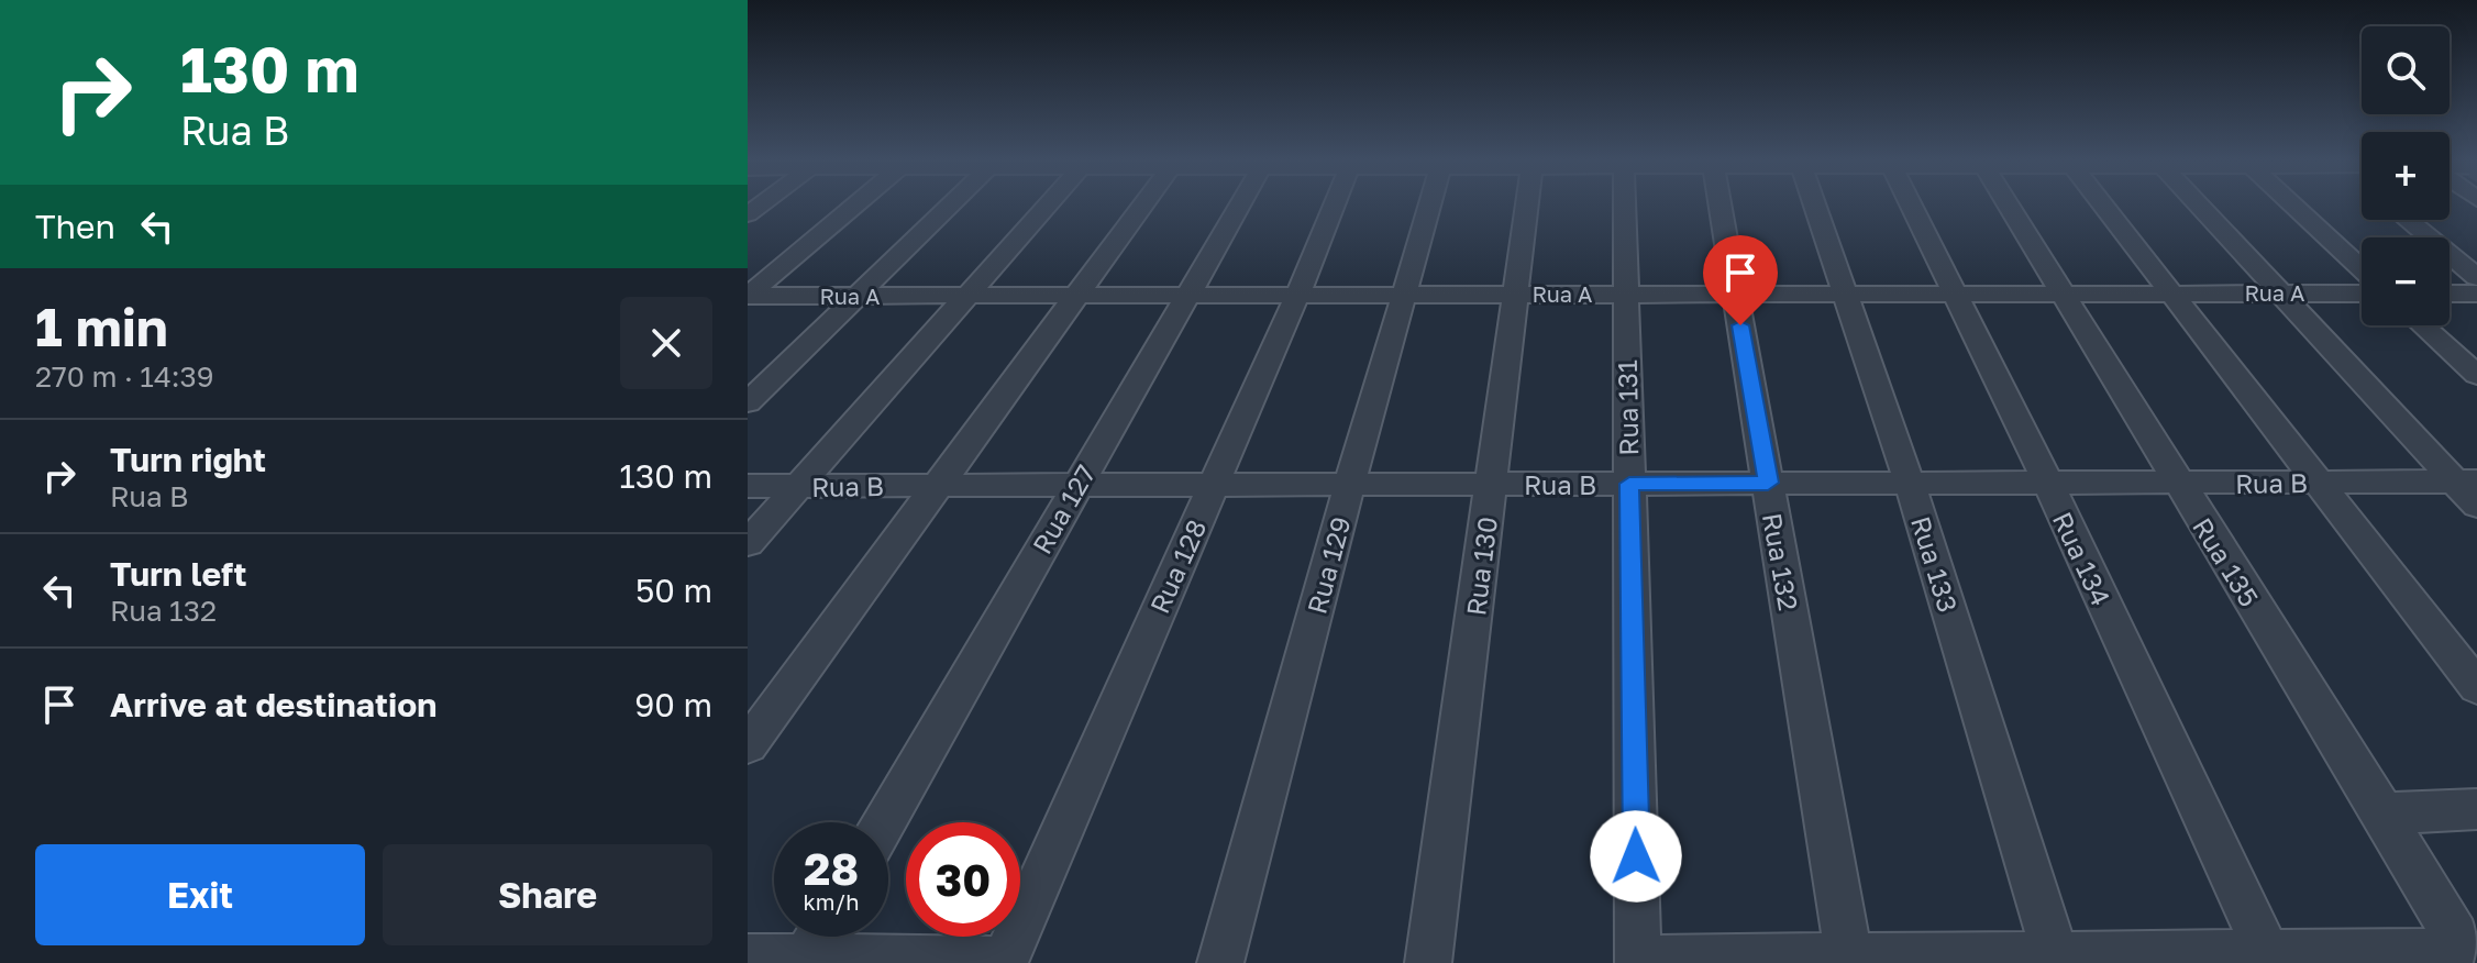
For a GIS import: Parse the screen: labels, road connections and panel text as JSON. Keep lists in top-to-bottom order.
{
  "streets": {
    "street": [
      "Rua A",
      "Rua 131",
      "Rua B",
      "Rua 127",
      "Rua 134",
      "Rua 132",
      "Rua 135",
      "Rua 133",
      "Rua 129",
      "Rua 128",
      "Rua 130"
    ]
  },
  "crossings": [
    ["Rua A", "Rua 131"],
    ["Rua A", "Rua 127"],
    ["Rua A", "Rua 134"],
    ["Rua A", "Rua 132"],
    ["Rua A", "Rua 135"],
    ["Rua A", "Rua 133"],
    ["Rua A", "Rua 129"],
    ["Rua A", "Rua 128"],
    ["Rua A", "Rua 130"],
    ["Rua 131", "Rua B"],
    ["Rua B", "Rua 127"],
    ["Rua B", "Rua 134"],
    ["Rua B", "Rua 132"],
    ["Rua B", "Rua 135"],
    ["Rua B", "Rua 133"],
    ["Rua B", "Rua 129"],
    ["Rua B", "Rua 128"],
    ["Rua B", "Rua 130"],
    ["Rua 134", "Rua 135"]
  ],
  "page": {
    "turn": ["130 m", "Rua B"],
    "map_buttons": ["+", "−"],
    "then": "Then",
    "heading": ["1 min", "270 m · 14:39"],
    "list": [
      {
        "name": "Turn right",
        "note": "Rua B",
        "value": "130 m"
      },
      {
        "name": "Turn left",
        "note": "Rua 132",
        "value": "50 m"
      },
      {
        "name": "Arrive at destination",
        "value": "90 m"
      }
    ],
    "speed": "28 km/h",
    "limit": "30",
    "buttons": ["Exit", "Share"]
  }
}
